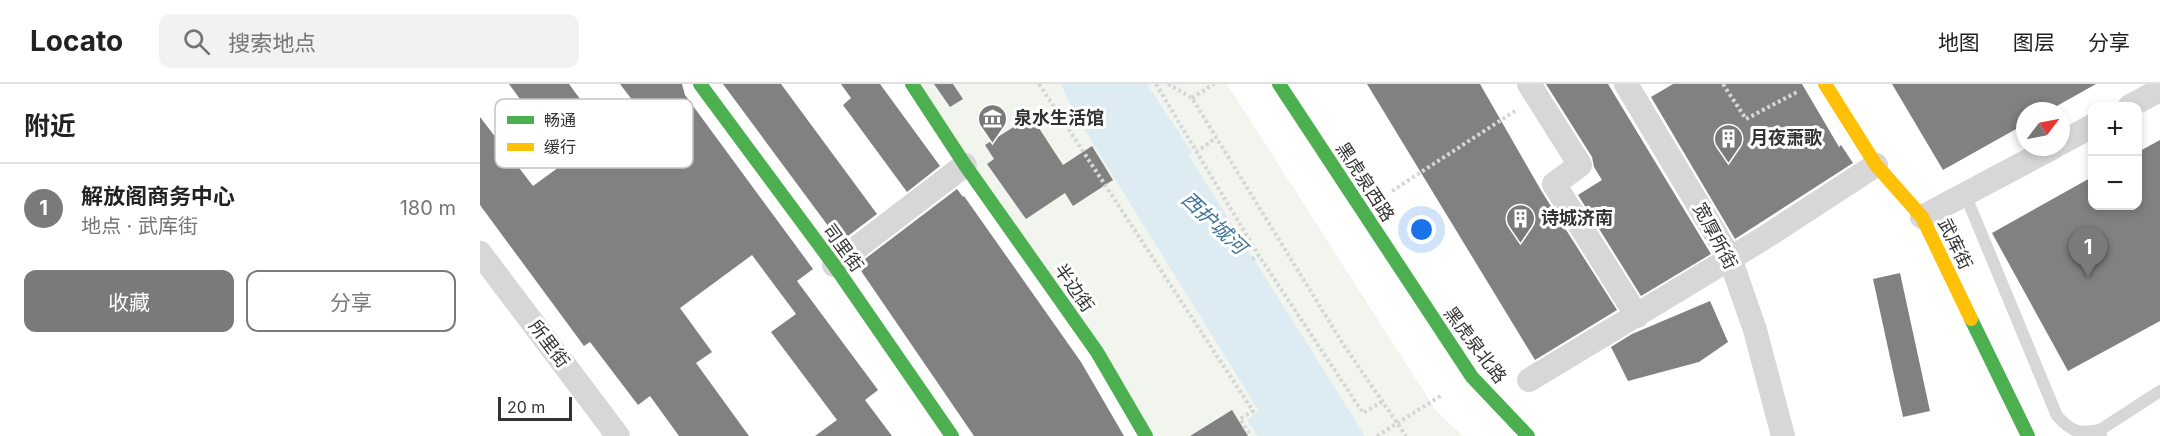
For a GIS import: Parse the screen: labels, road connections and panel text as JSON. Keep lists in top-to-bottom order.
{
  "streets": {
    "street": [
      "黑虎泉西路",
      "宽厚所街",
      "武库街",
      "司里街",
      "半边街",
      "所里街",
      "黑虎泉北路"
    ]
  },
  "crossings": [
    ["黑虎泉西路", "黑虎泉北路"]
  ],
  "water": ["西护城河"],
  "places": {
    "museum": ["泉水生活馆"],
    "building": ["月夜萧歌", "诗城济南"]
  },
  "legend": ["畅通", "缓行"],
  "scale_bar": "20 m",
  "north": "top right",
  "page": {
    "header": "Locato",
    "search": "搜索地点",
    "nav": ["地图", "图层", "分享"],
    "heading": "附近",
    "map_buttons": ["+", "−"],
    "list": [
      {
        "mark": "1",
        "name": "解放阁商务中心",
        "note": "地点 · 武库街",
        "value": "180 m"
      }
    ],
    "pins": "1",
    "buttons": ["收藏", "分享"],
    "scale": "20 m"
  }
}
